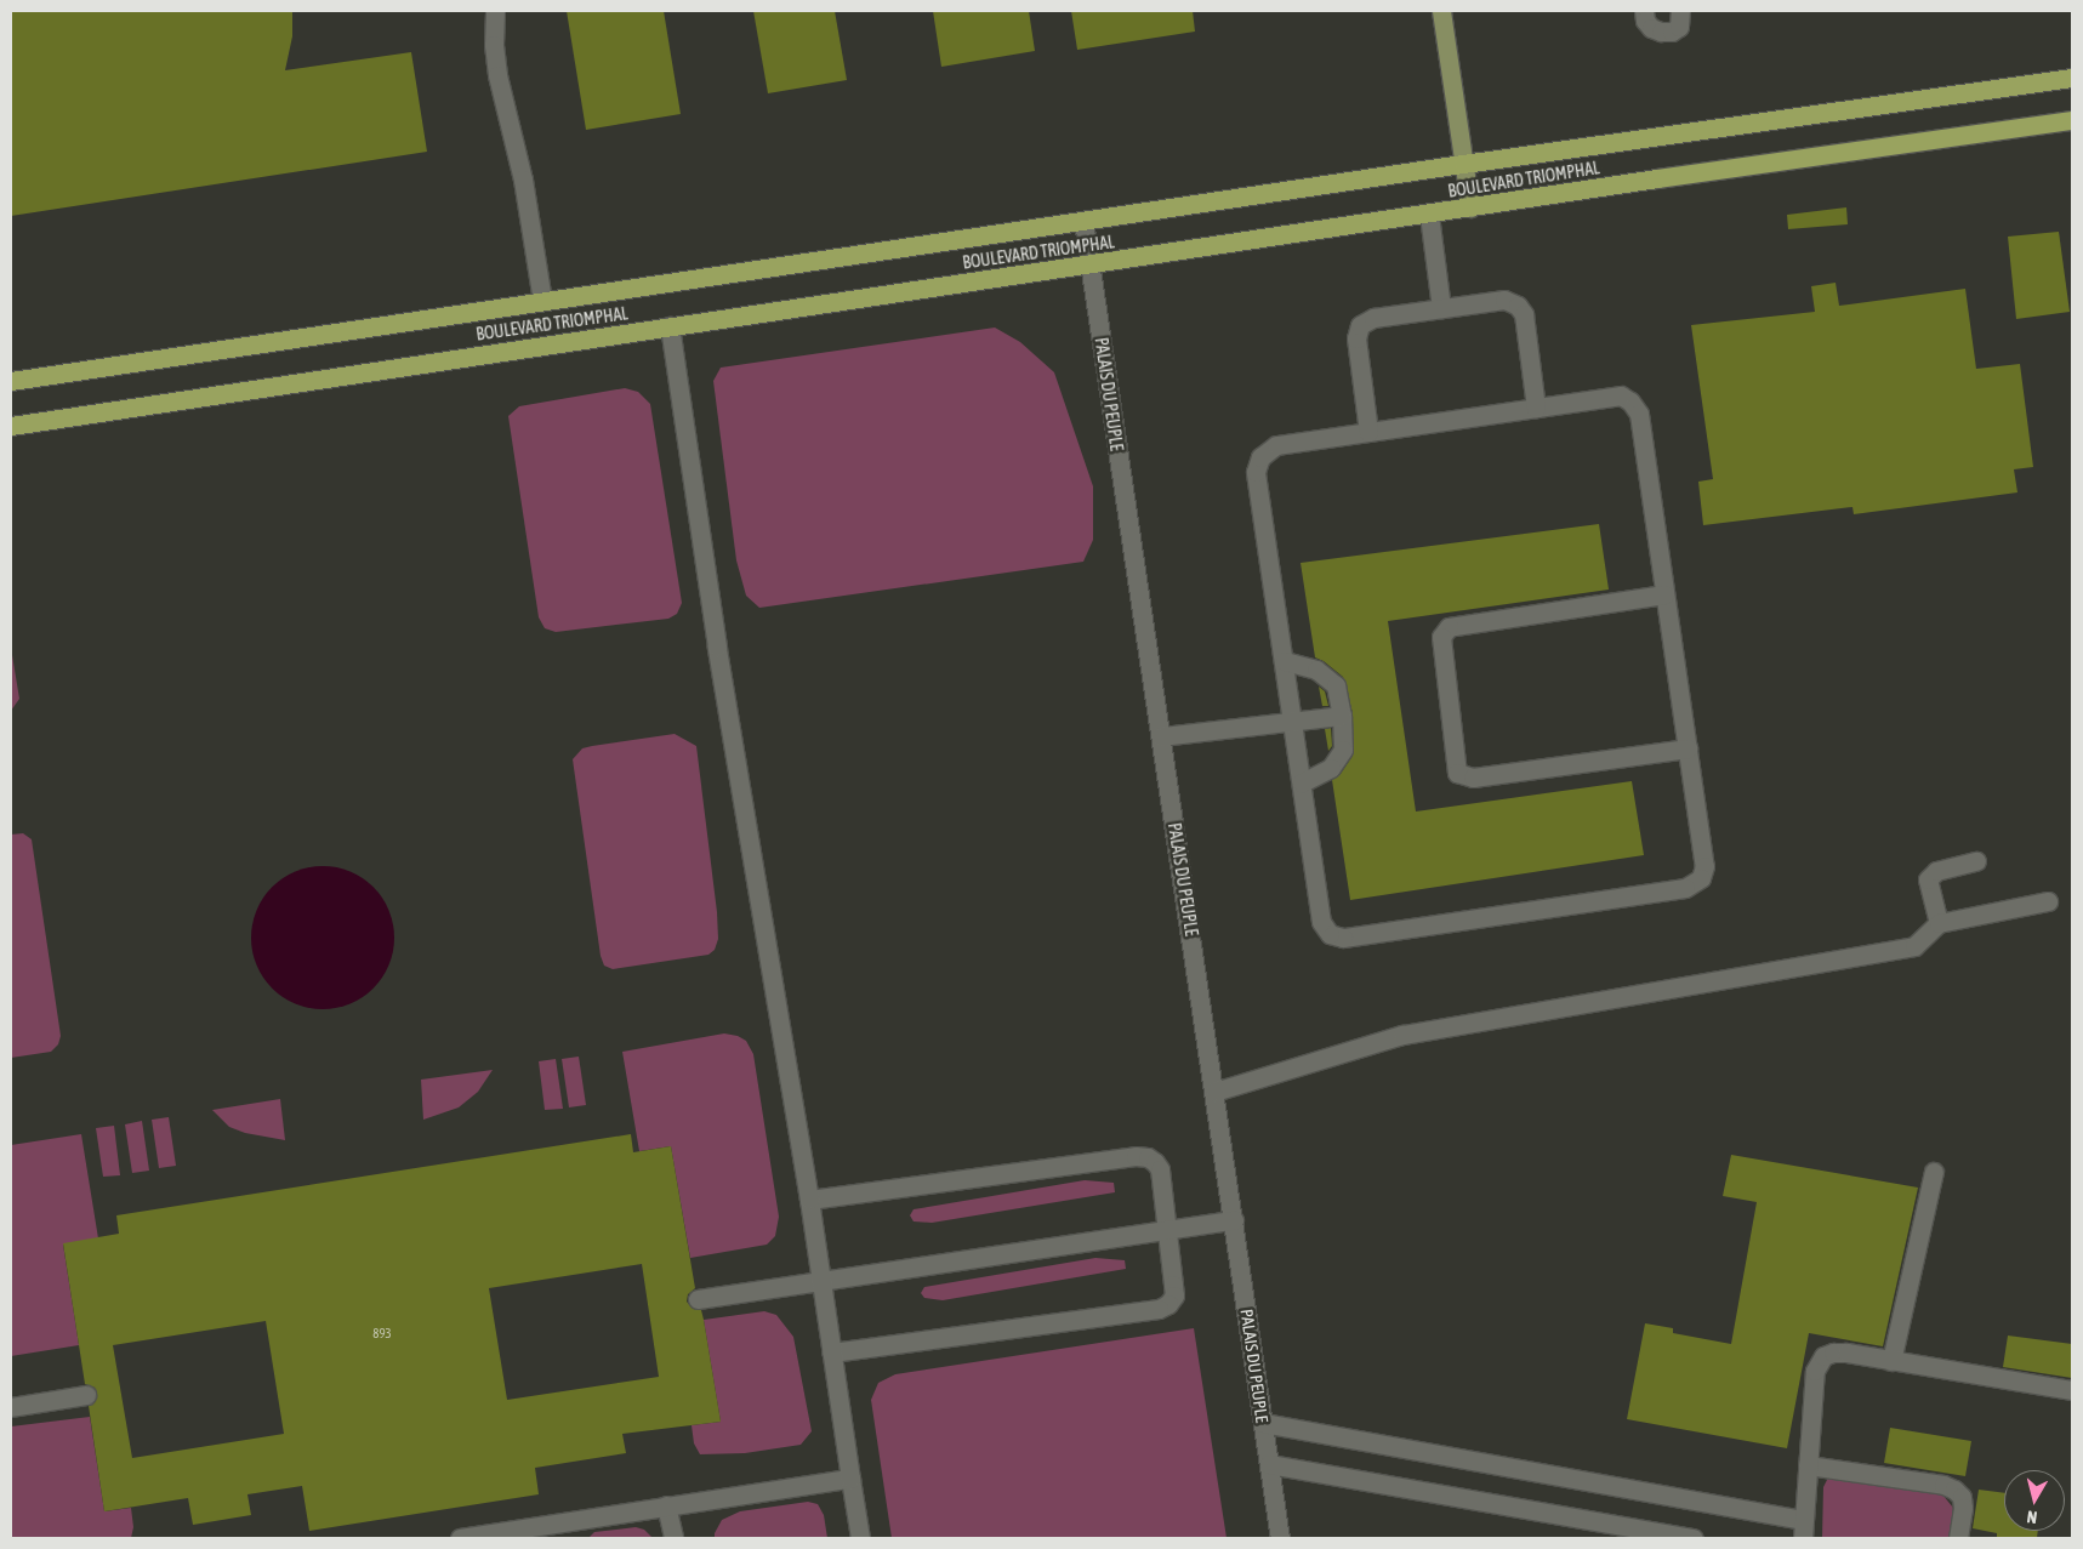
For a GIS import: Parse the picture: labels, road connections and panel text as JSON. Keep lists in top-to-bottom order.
{
  "streets": {
    "highway": ["BOULEVARD TRIOMPHAL"],
    "street": ["PALAIS DU PEUPLE"]
  },
  "crossings": [
    ["BOULEVARD TRIOMPHAL", "PALAIS DU PEUPLE"]
  ],
  "house_numbers": ["893"],
  "north": "bottom"
}
